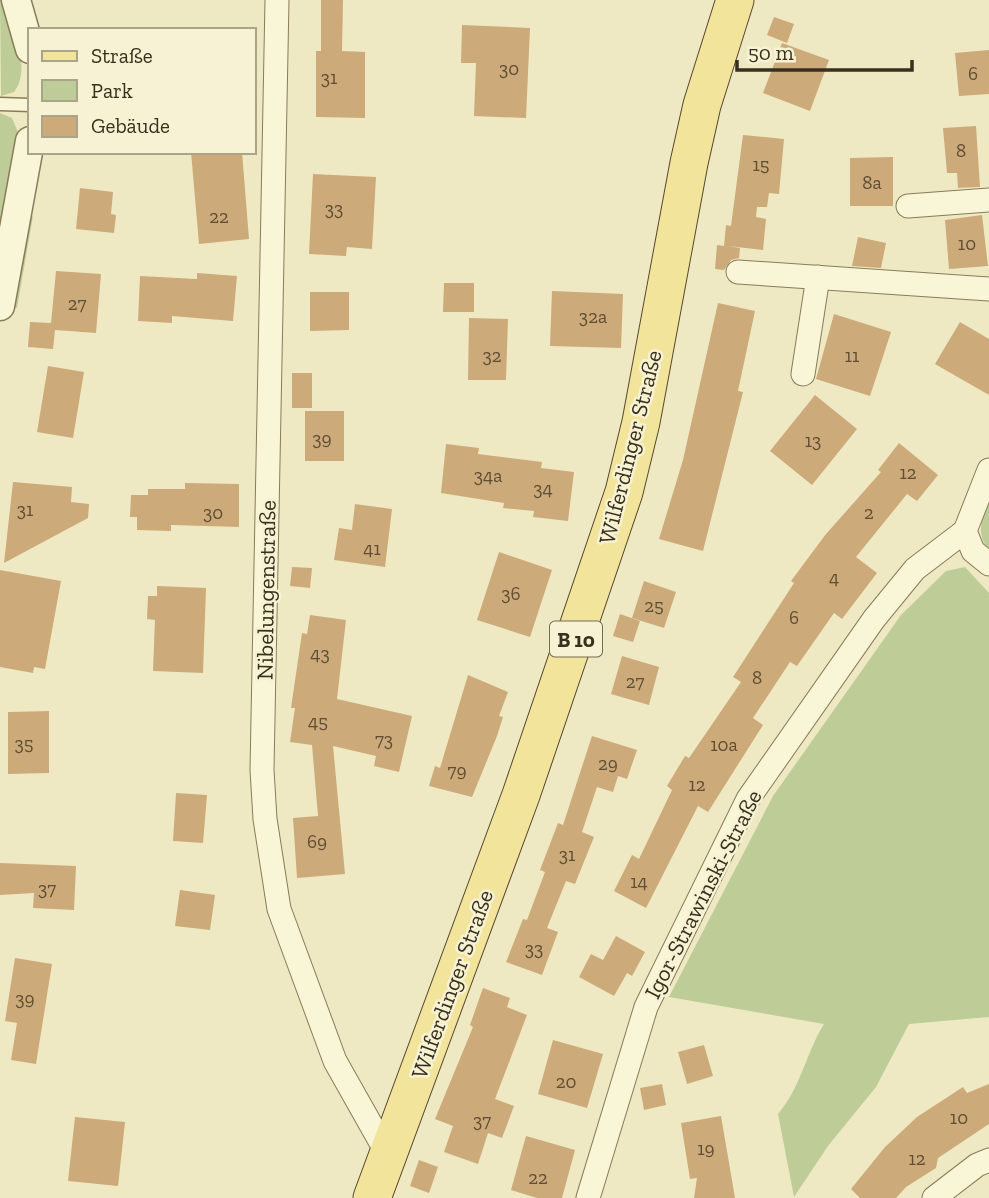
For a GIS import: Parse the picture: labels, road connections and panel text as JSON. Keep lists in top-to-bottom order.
{
  "streets": {
    "main road": ["Wilferdinger Straße", "B 10"],
    "street": ["Nibelungenstraße", "Igor-Strawinski-Straße"]
  },
  "crossings": [
    ["Wilferdinger Straße", "Nibelungenstraße"]
  ],
  "house_numbers": [
    "30",
    "6",
    "31",
    "8",
    "15",
    "8a",
    "33",
    "22",
    "10",
    "27",
    "32a",
    "32",
    "11",
    "39",
    "13",
    "12",
    "34a",
    "34",
    "31",
    "30",
    "2",
    "41",
    "4",
    "36",
    "25",
    "6",
    "43",
    "8",
    "27",
    "45",
    "73",
    "35",
    "10a",
    "29",
    "79",
    "12",
    "69",
    "31",
    "14",
    "37",
    "33",
    "39",
    "20",
    "10",
    "37",
    "19",
    "12",
    "22"
  ],
  "legend": ["Straße", "Park", "Gebäude"],
  "scale_bar": "50 m"
}
